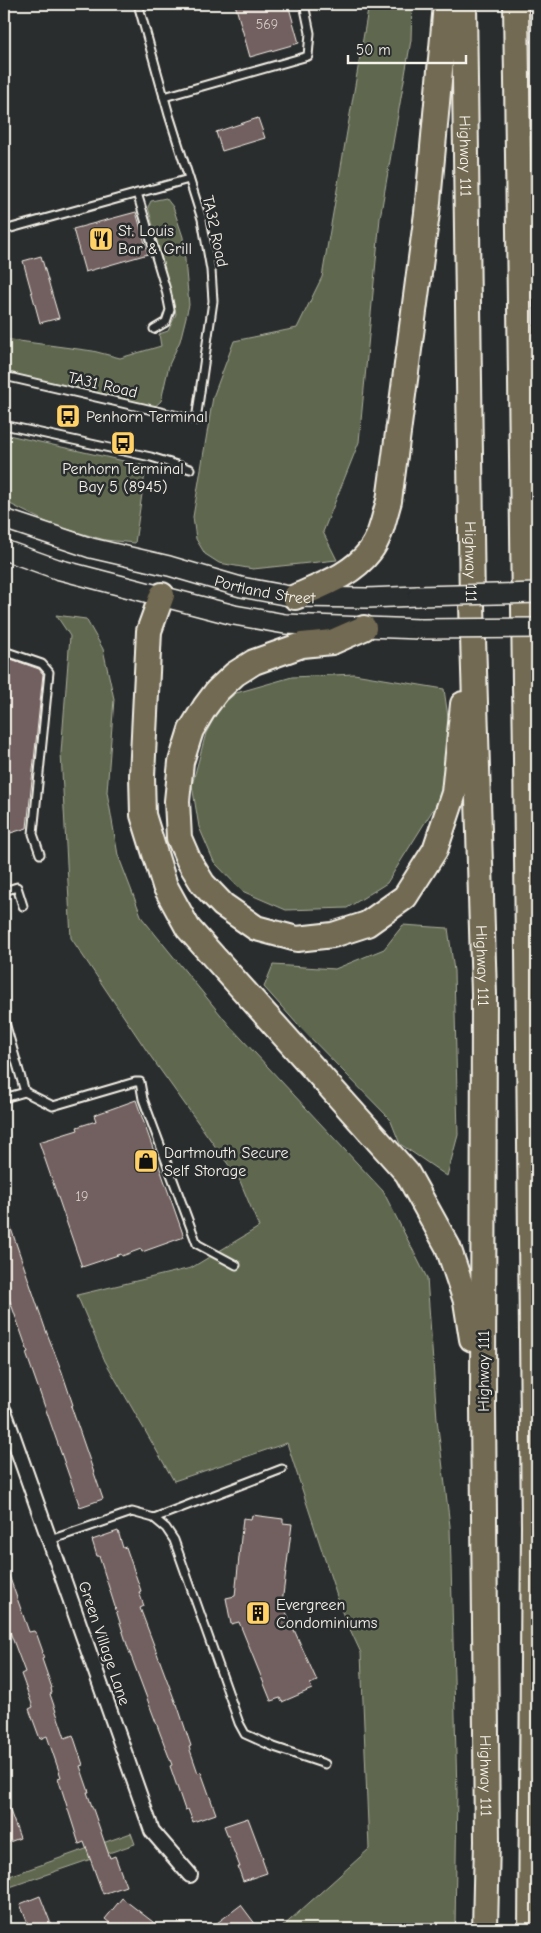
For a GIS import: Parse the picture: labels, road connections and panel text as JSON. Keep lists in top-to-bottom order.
{
  "streets": {
    "highway": ["Highway 111"],
    "main road": ["Portland Street"],
    "street": ["Green Village Lane"],
    "lane": ["TA32 Road", "TA31 Road"]
  },
  "crossings": [
    ["TA32 Road", "TA31 Road"]
  ],
  "places": {
    "restaurant": ["St. Louis Bar & Grill"],
    "bus stop": ["Penhorn Terminal", "Penhorn Terminal Bay 5 (8945)"],
    "shop": ["Dartmouth Secure Self Storage"],
    "building": ["Evergreen Condominiums"]
  },
  "house_numbers": ["569", "19"],
  "scale_bar": "50 m"
}
